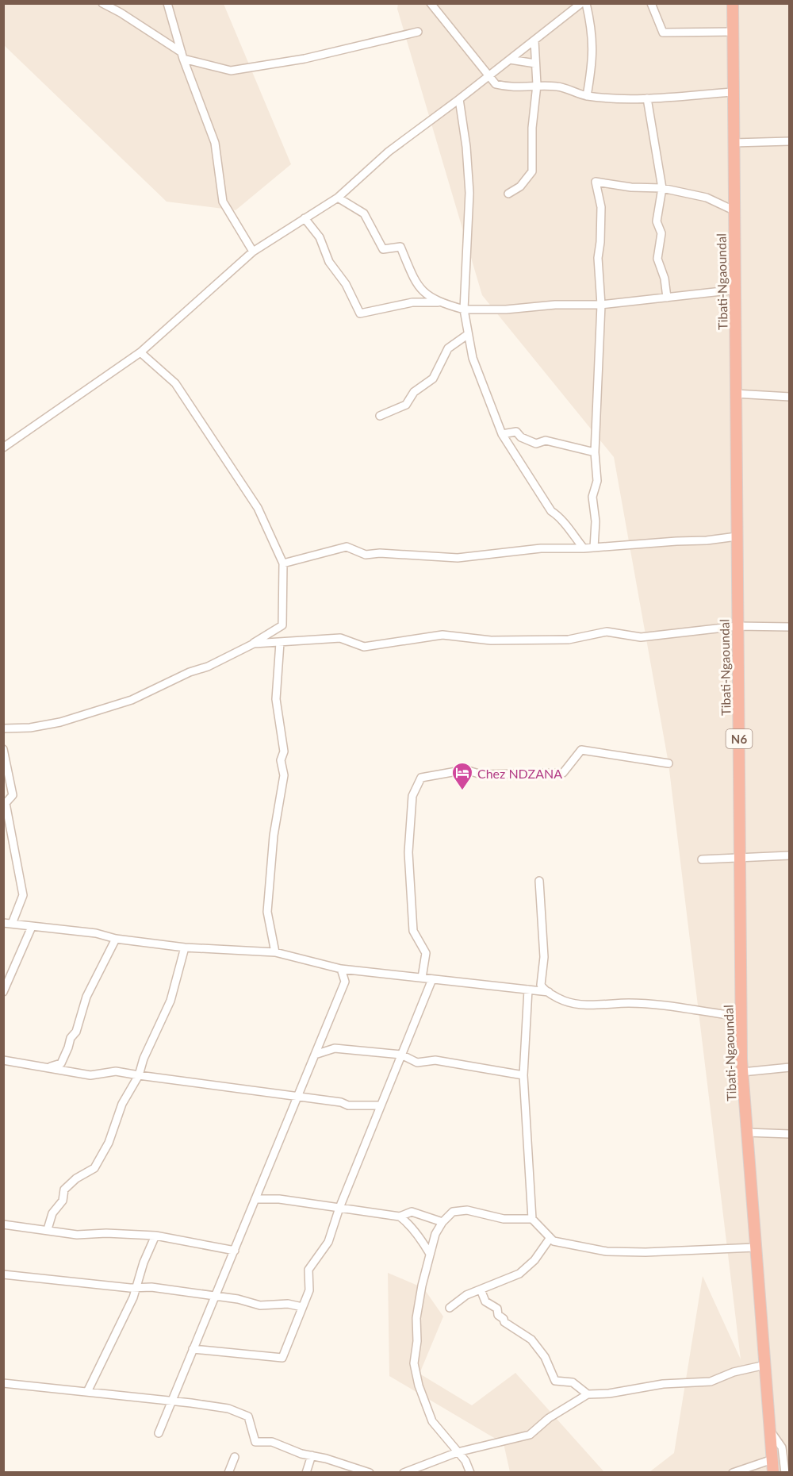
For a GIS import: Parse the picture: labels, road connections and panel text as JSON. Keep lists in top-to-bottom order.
{
  "streets": {
    "highway": ["Tibati-Ngaoundal", "N6"]
  },
  "places": {
    "hotel": ["Chez NDZANA"]
  }
}
